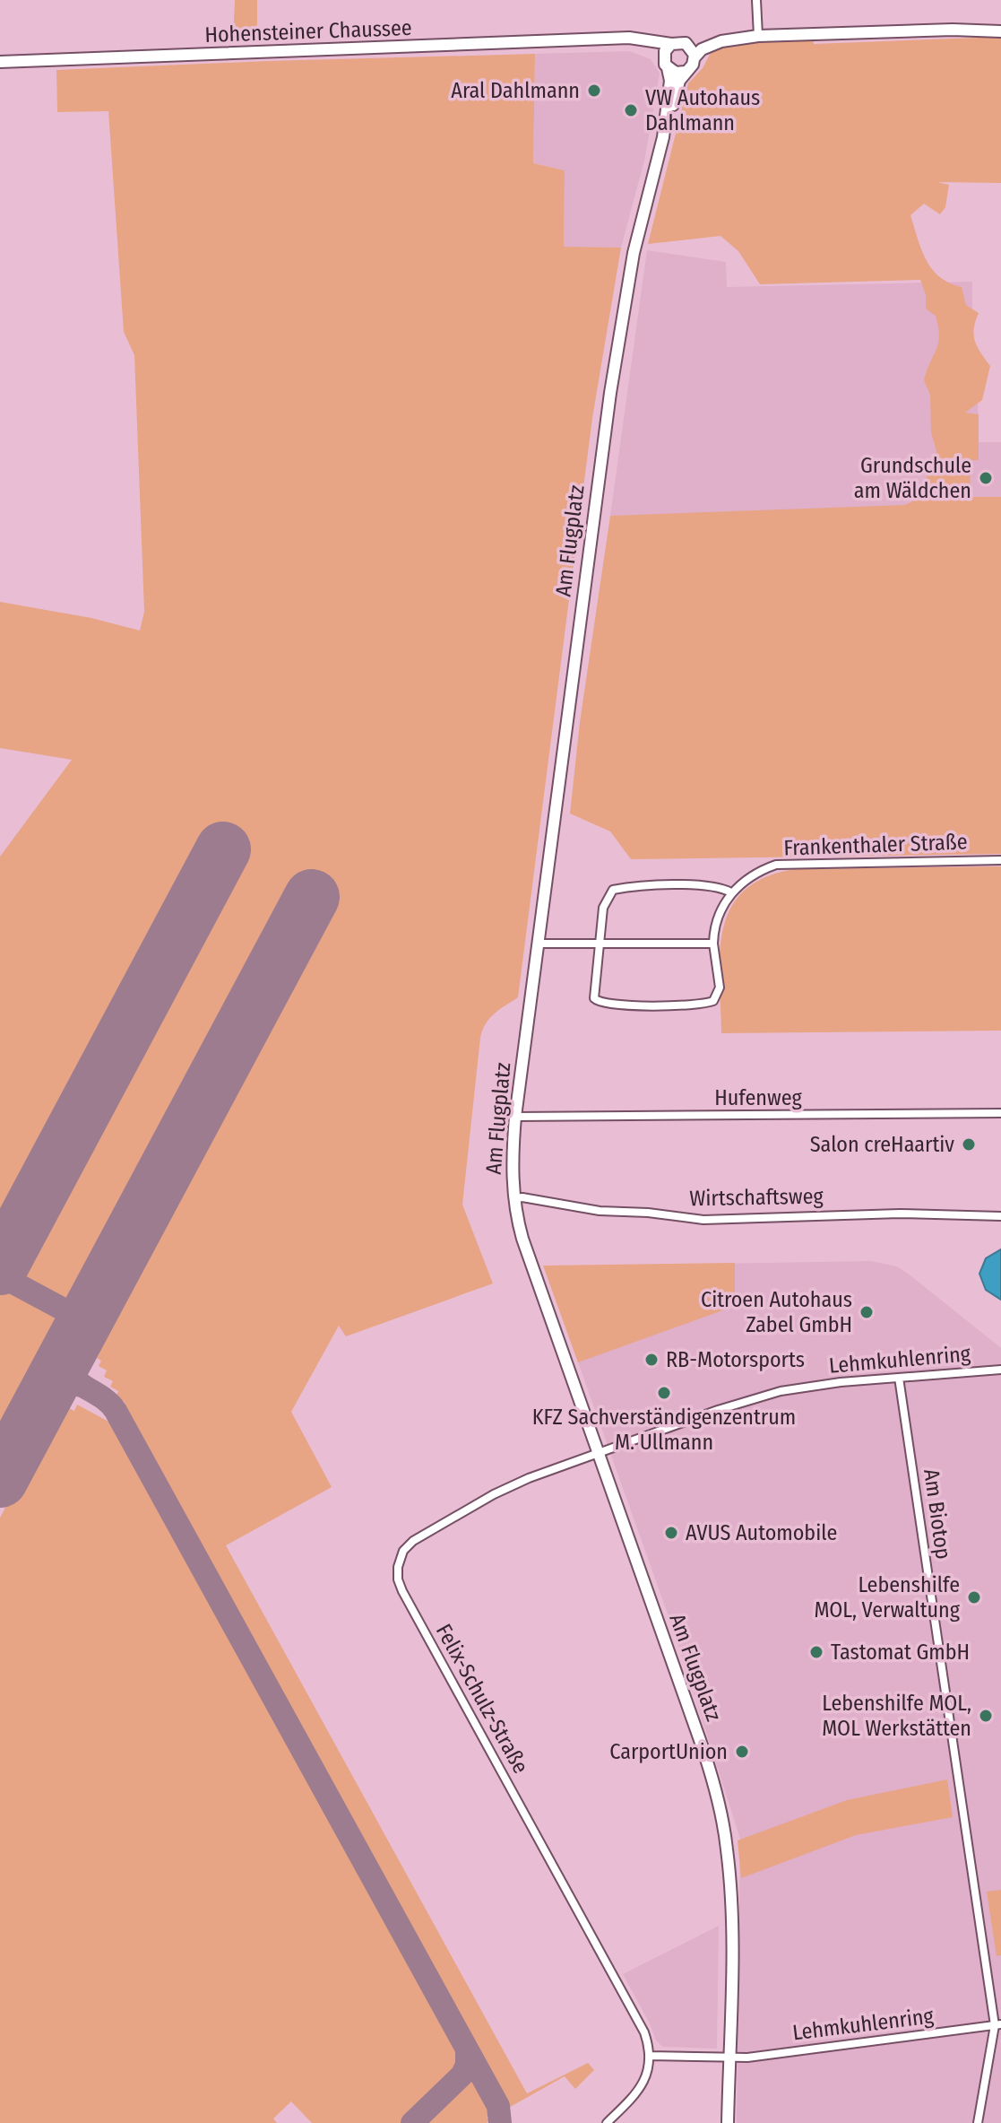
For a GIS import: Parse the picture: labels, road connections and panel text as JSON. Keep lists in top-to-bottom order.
{
  "streets": {
    "street": [
      "Hohensteiner Chaussee",
      "Am Flugplatz",
      "Frankenthaler Straße",
      "Hufenweg",
      "Wirtschaftsweg",
      "Lehmkuhlenring",
      "Am Biotop",
      "Felix-Schulz-Straße"
    ]
  },
  "crossings": [
    ["Hohensteiner Chaussee", "Am Flugplatz"],
    ["Am Flugplatz", "Hufenweg"],
    ["Am Flugplatz", "Wirtschaftsweg"],
    ["Am Flugplatz", "Lehmkuhlenring"],
    ["Am Flugplatz", "Felix-Schulz-Straße"],
    ["Lehmkuhlenring", "Am Biotop"],
    ["Lehmkuhlenring", "Felix-Schulz-Straße"]
  ],
  "places": [
    "Aral Dahlmann",
    "VW Autohaus Dahlmann",
    "Grundschule am Wäldchen",
    "Salon creHaartiv",
    "Citroen Autohaus Zabel GmbH",
    "RB-Motorsports",
    "KFZ Sachverständigenzentrum M. Ullmann",
    "AVUS Automobile",
    "Lebenshilfe MOL, Verwaltung",
    "Tastomat GmbH",
    "Lebenshilfe MOL, MOL Werkstätten",
    "CarportUnion"
  ]
}
